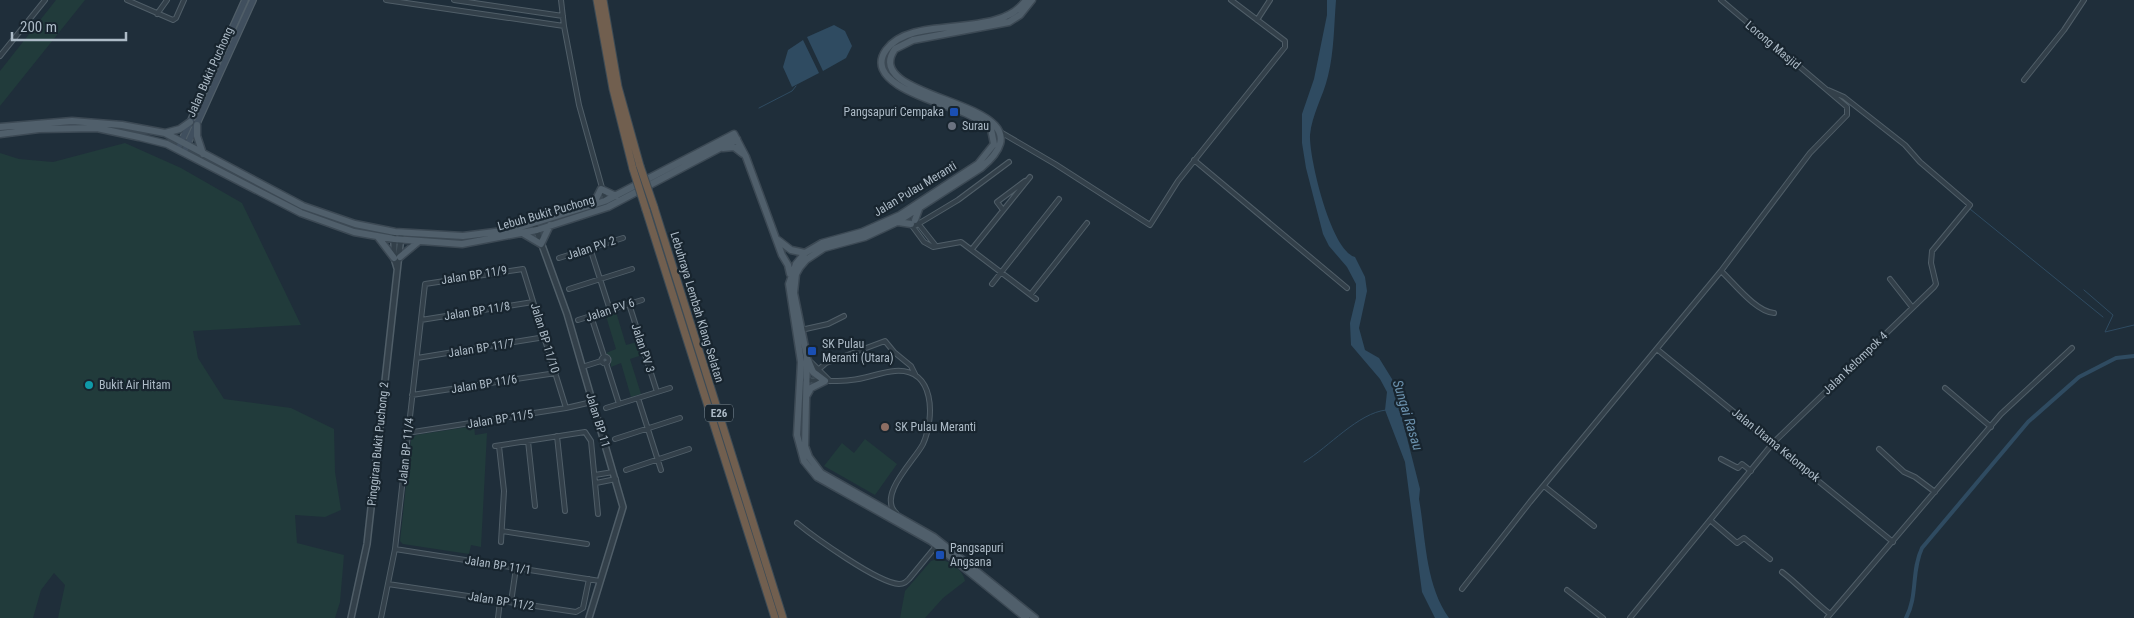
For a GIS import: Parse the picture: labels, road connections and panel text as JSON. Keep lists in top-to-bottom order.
{
  "streets": {
    "highway": ["Lebuhraya Lembah Klang Selatan", "E26"],
    "main road": ["Jalan Bukit Puchong", "Jalan Pulau Meranti", "Lebuh Bukit Puchong"],
    "street": [
      "Lorong Masjid",
      "Jalan PV 2",
      "Jalan BP 11/9",
      "Jalan PV 6",
      "Jalan BP 11/8",
      "Jalan BP 11/10",
      "Jalan BP 11/7",
      "Jalan PV 3",
      "Jalan Kelompok 4",
      "Jalan BP 11/6",
      "Jalan BP 11/5",
      "Jalan BP 11",
      "Pinggiran Bukit Puchong 2",
      "Jalan Utama Kelompok",
      "Jalan BP 11/4",
      "Jalan BP 11/1",
      "Jalan BP 11/2"
    ]
  },
  "crossings": [
    ["Lorong Masjid", "Jalan Kelompok 4"],
    ["Jalan Bukit Puchong", "Lebuh Bukit Puchong"],
    ["Lebuh Bukit Puchong", "Jalan BP 11"],
    ["Lebuh Bukit Puchong", "Pinggiran Bukit Puchong 2"],
    ["Jalan BP 11/9", "Jalan BP 11/10"],
    ["Jalan BP 11/9", "Jalan BP 11/4"],
    ["Jalan PV 6", "Jalan PV 3"],
    ["Jalan BP 11/8", "Jalan BP 11/10"],
    ["Jalan BP 11/8", "Jalan BP 11/4"],
    ["Jalan BP 11/10", "Jalan BP 11/7"],
    ["Jalan BP 11/10", "Jalan BP 11/6"],
    ["Jalan BP 11/10", "Jalan BP 11/5"],
    ["Jalan BP 11/7", "Jalan BP 11/4"],
    ["Jalan Kelompok 4", "Jalan Utama Kelompok"],
    ["Jalan BP 11/6", "Jalan BP 11/4"],
    ["Jalan BP 11/5", "Jalan BP 11"],
    ["Jalan BP 11/5", "Jalan BP 11/4"],
    ["Jalan BP 11", "Jalan BP 11/1"],
    ["Jalan BP 11/4", "Jalan BP 11/1"],
    ["Jalan BP 11/4", "Jalan BP 11/2"],
    ["Jalan BP 11/1", "Jalan BP 11/2"]
  ],
  "water": ["Sungai Rasau"],
  "places": {
    "transit": ["Pangsapuri Cempaka", "SK Pulau Meranti (Utara)", "Pangsapuri Angsana"],
    "other": ["Surau", "Bukit Air Hitam", "SK Pulau Meranti"]
  },
  "scale_bar": "200 m"
}
